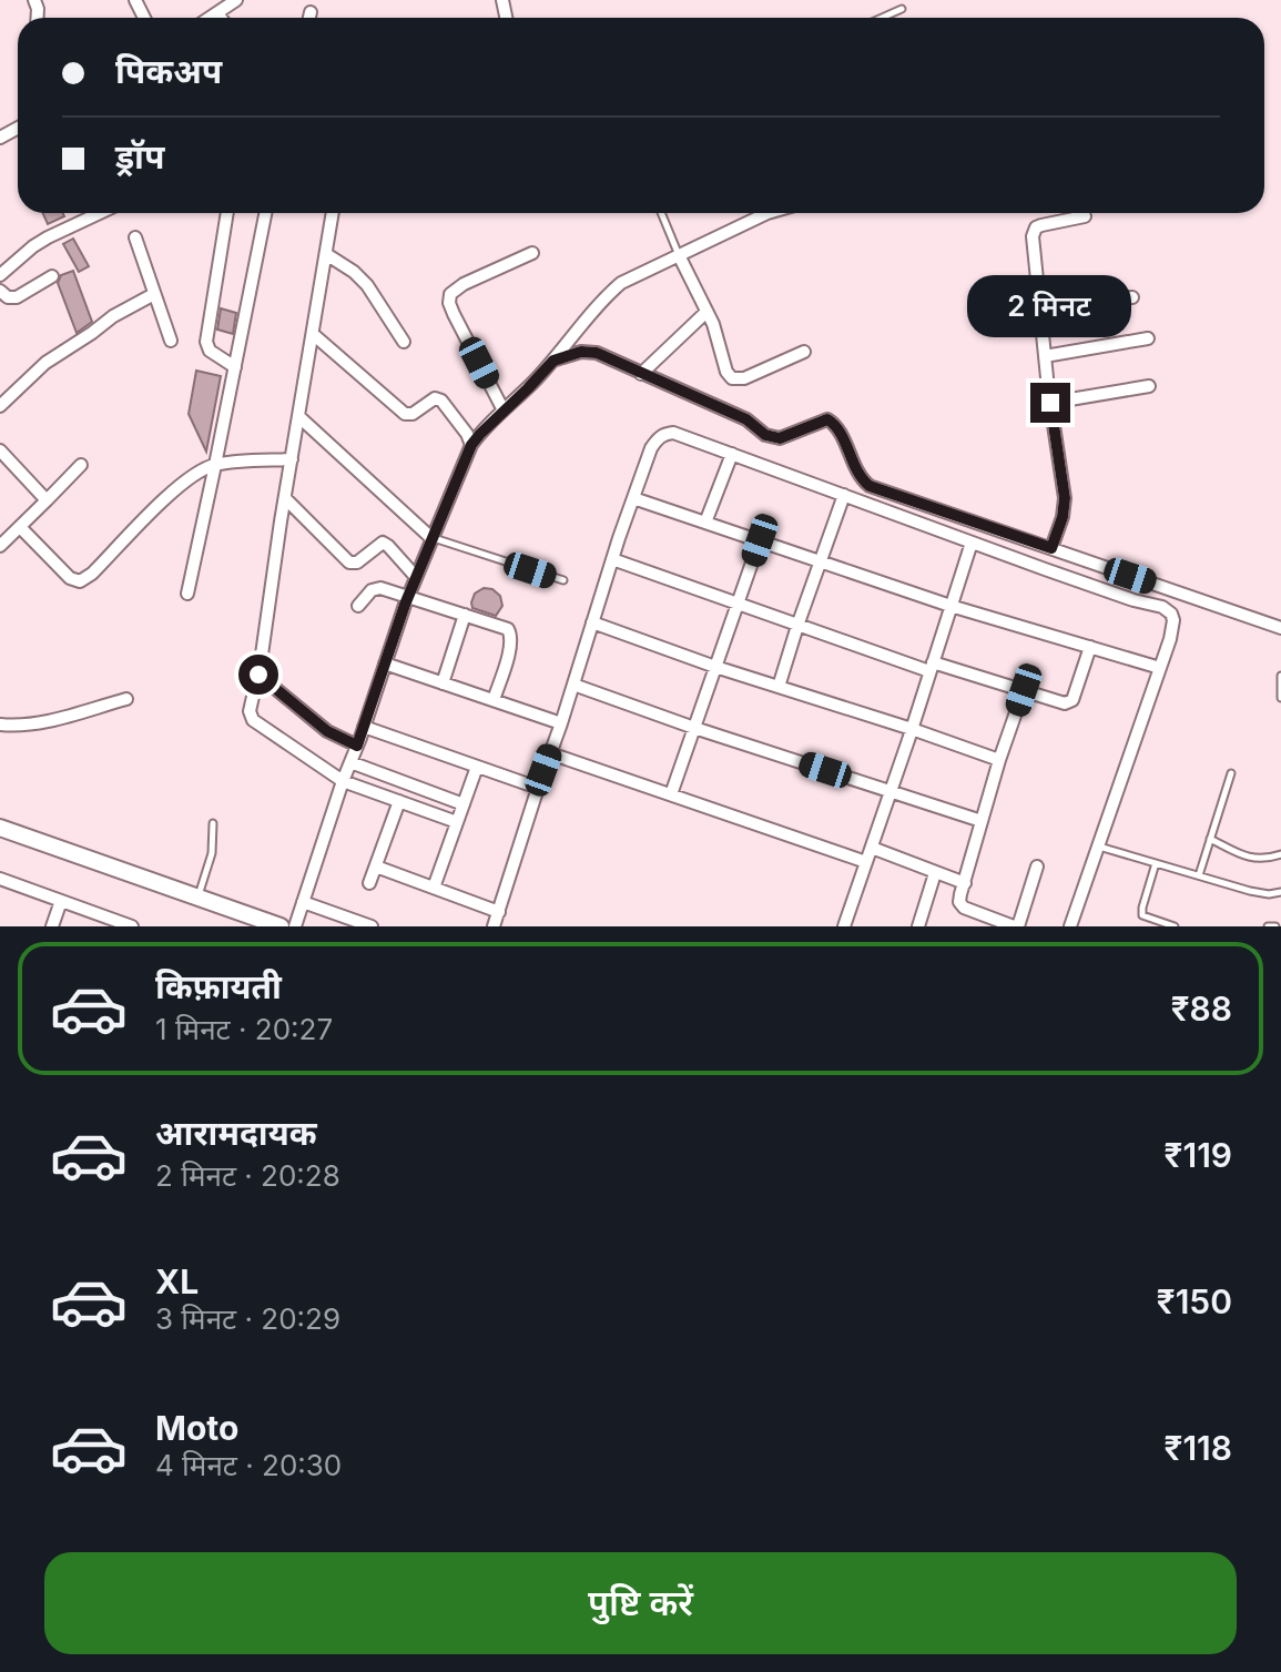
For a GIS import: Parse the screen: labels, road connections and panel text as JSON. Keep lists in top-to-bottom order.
{
  "page": {
    "banner": ["पिकअप", "ड्रॉप"],
    "bubble": "2 मिनट",
    "list": [
      {
        "name": "किफ़ायती",
        "note": "1 मिनट · 20:27",
        "value": "₹88"
      },
      {
        "name": "आरामदायक",
        "note": "2 मिनट · 20:28",
        "value": "₹119"
      },
      {
        "name": "XL",
        "note": "3 मिनट · 20:29",
        "value": "₹150"
      },
      {
        "name": "Moto",
        "note": "4 मिनट · 20:30",
        "value": "₹118"
      }
    ],
    "buttons": "पुष्टि करें"
  }
}
